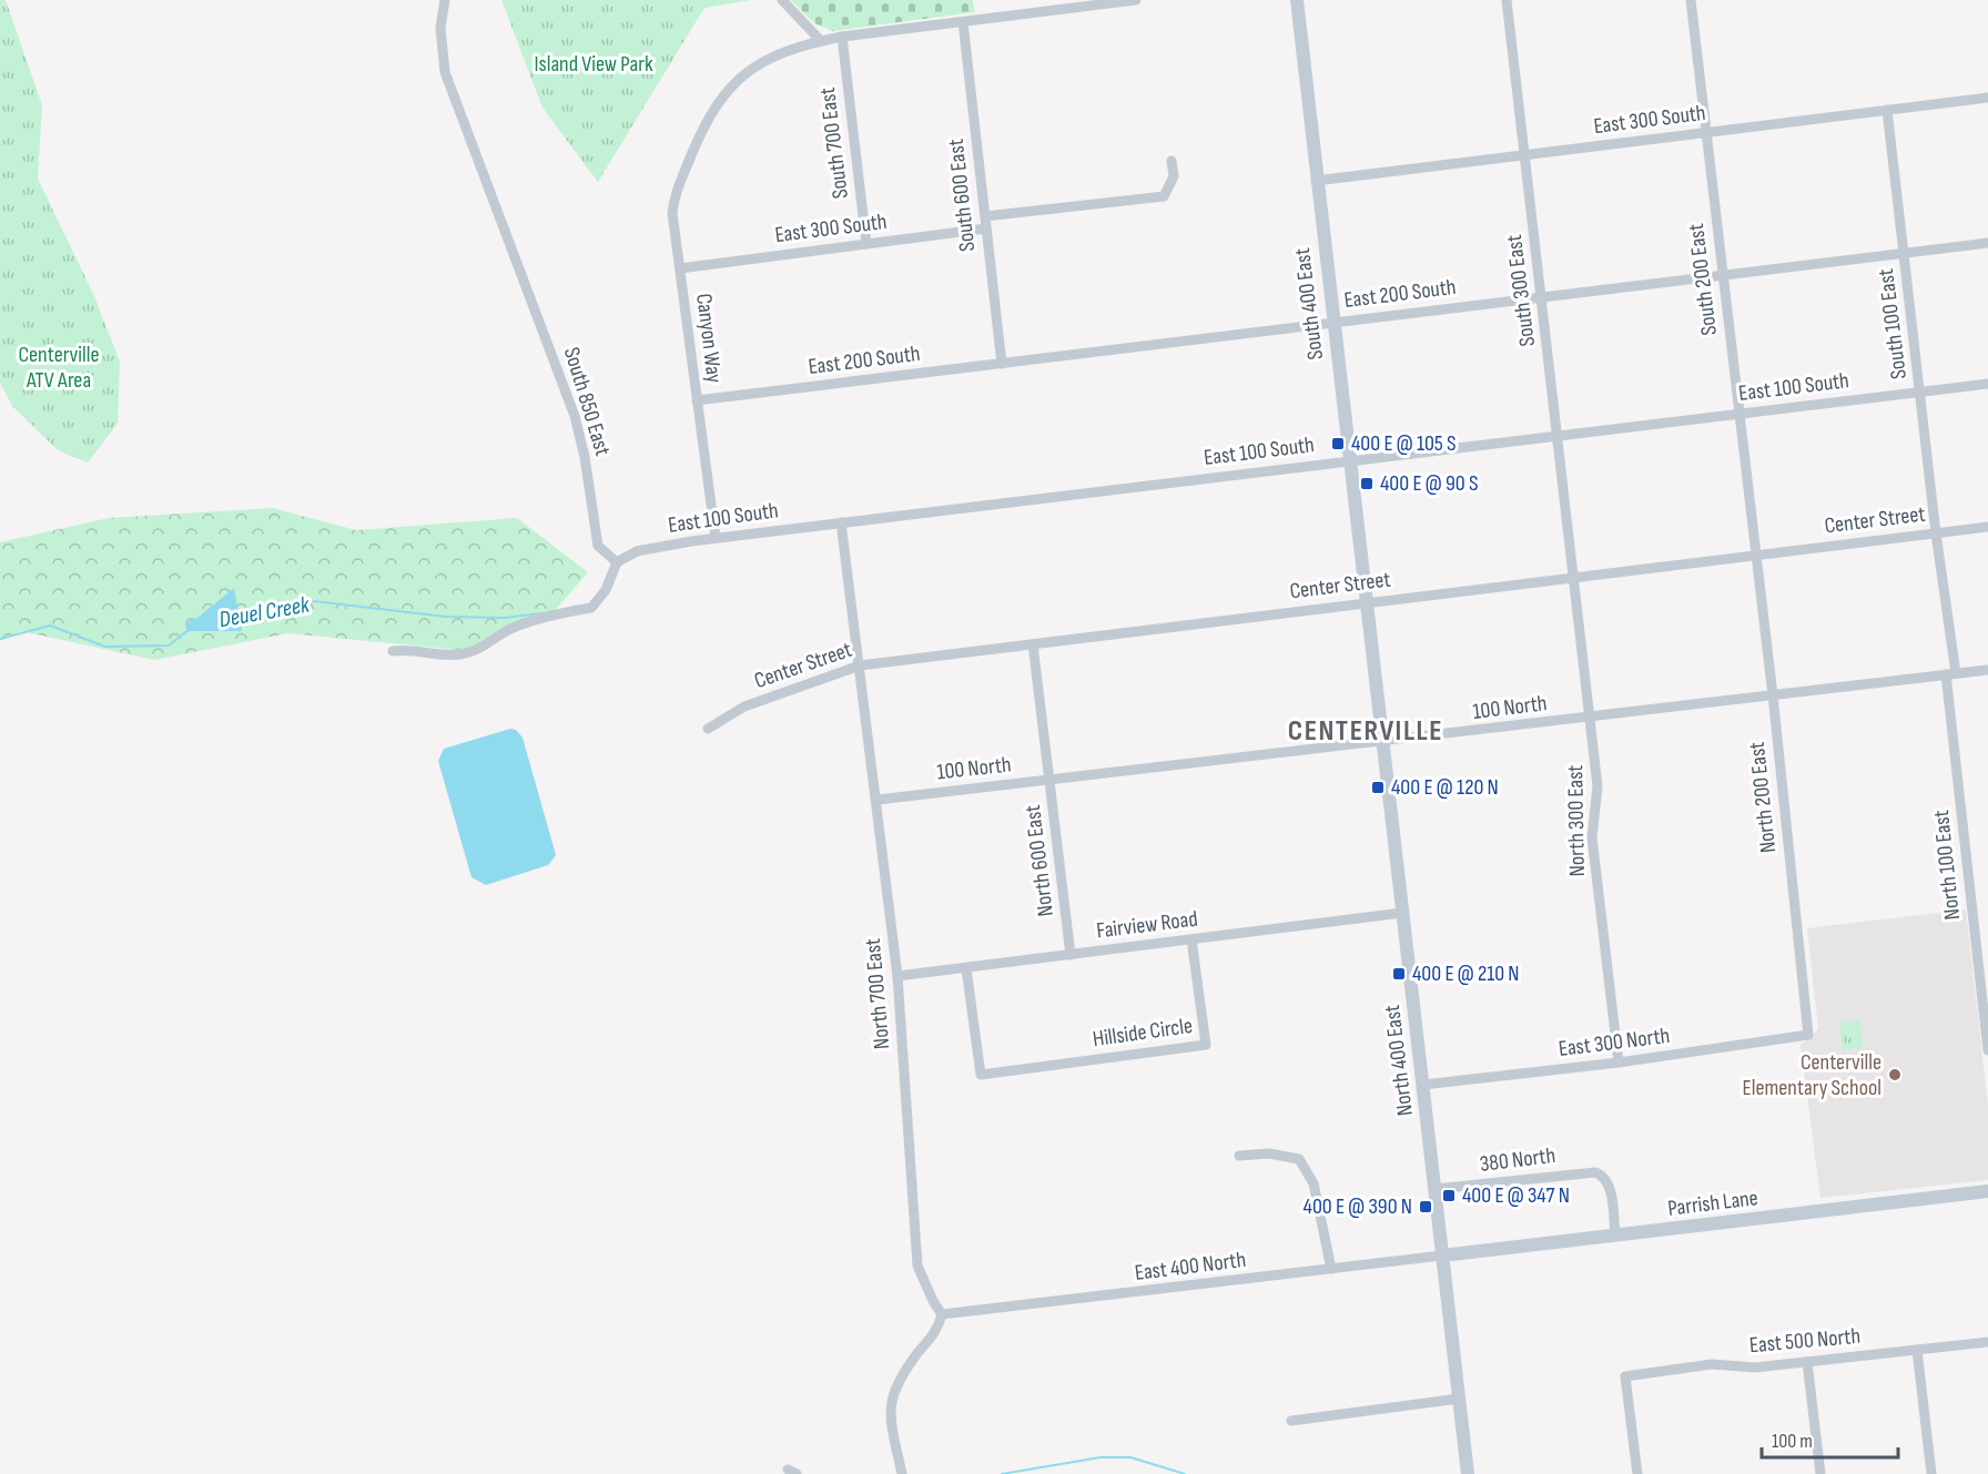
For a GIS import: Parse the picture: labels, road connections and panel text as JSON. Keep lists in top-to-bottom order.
{
  "streets": {
    "street": [
      "East 300 South",
      "South 700 East",
      "South 600 East",
      "South 200 East",
      "South 300 East",
      "East 200 South",
      "South 400 East",
      "South 100 East",
      "Canyon Way",
      "East 100 South",
      "South 850 East",
      "Center Street",
      "100 North",
      "North 200 East",
      "North 300 East",
      "North 600 East",
      "North 100 East",
      "Fairview Road",
      "North 700 East",
      "Hillside Circle",
      "East 300 North",
      "North 400 East",
      "380 North",
      "Parrish Lane",
      "East 400 North",
      "East 500 North"
    ]
  },
  "crossings": [
    ["East 300 South", "South 700 East"],
    ["East 300 South", "South 600 East"],
    ["East 300 South", "South 200 East"],
    ["East 300 South", "South 300 East"],
    ["East 300 South", "South 400 East"],
    ["East 300 South", "South 100 East"],
    ["East 300 South", "Canyon Way"],
    ["South 700 East", "Canyon Way"],
    ["South 600 East", "East 200 South"],
    ["South 600 East", "Canyon Way"],
    ["South 200 East", "East 200 South"],
    ["South 200 East", "East 100 South"],
    ["South 200 East", "Center Street"],
    ["South 200 East", "North 200 East"],
    ["South 300 East", "East 200 South"],
    ["South 300 East", "East 100 South"],
    ["South 300 East", "Center Street"],
    ["South 300 East", "North 300 East"],
    ["East 200 South", "South 400 East"],
    ["East 200 South", "South 100 East"],
    ["East 200 South", "Canyon Way"],
    ["South 400 East", "East 100 South"],
    ["South 400 East", "Center Street"],
    ["South 400 East", "North 400 East"],
    ["South 100 East", "East 100 South"],
    ["South 100 East", "Center Street"],
    ["South 100 East", "North 100 East"],
    ["Canyon Way", "East 100 South"],
    ["East 100 South", "South 850 East"],
    ["Center Street", "North 200 East"],
    ["Center Street", "North 300 East"],
    ["Center Street", "North 600 East"],
    ["Center Street", "North 100 East"],
    ["Center Street", "North 700 East"],
    ["Center Street", "North 400 East"],
    ["100 North", "North 200 East"],
    ["100 North", "North 300 East"],
    ["100 North", "North 600 East"],
    ["100 North", "North 100 East"],
    ["100 North", "North 700 East"],
    ["100 North", "North 400 East"],
    ["North 200 East", "East 300 North"],
    ["North 300 East", "East 300 North"],
    ["North 600 East", "Fairview Road"],
    ["Fairview Road", "North 700 East"],
    ["Fairview Road", "Hillside Circle"],
    ["Fairview Road", "North 400 East"],
    ["North 700 East", "East 400 North"],
    ["East 300 North", "North 400 East"],
    ["North 400 East", "380 North"],
    ["North 400 East", "Parrish Lane"],
    ["North 400 East", "East 400 North"],
    ["380 North", "Parrish Lane"],
    ["Parrish Lane", "East 400 North"]
  ],
  "districts": ["CENTERVILLE"],
  "water": ["Deuel Creek"],
  "parks": ["Island View Park", "Centerville ATV Area"],
  "places": {
    "transit": [
      "400 E @ 105 S",
      "400 E @ 90 S",
      "400 E @ 120 N",
      "400 E @ 210 N",
      "400 E @ 347 N",
      "400 E @ 390 N"
    ],
    "other": ["Centerville Elementary School"]
  },
  "scale_bar": "100 m"
}
